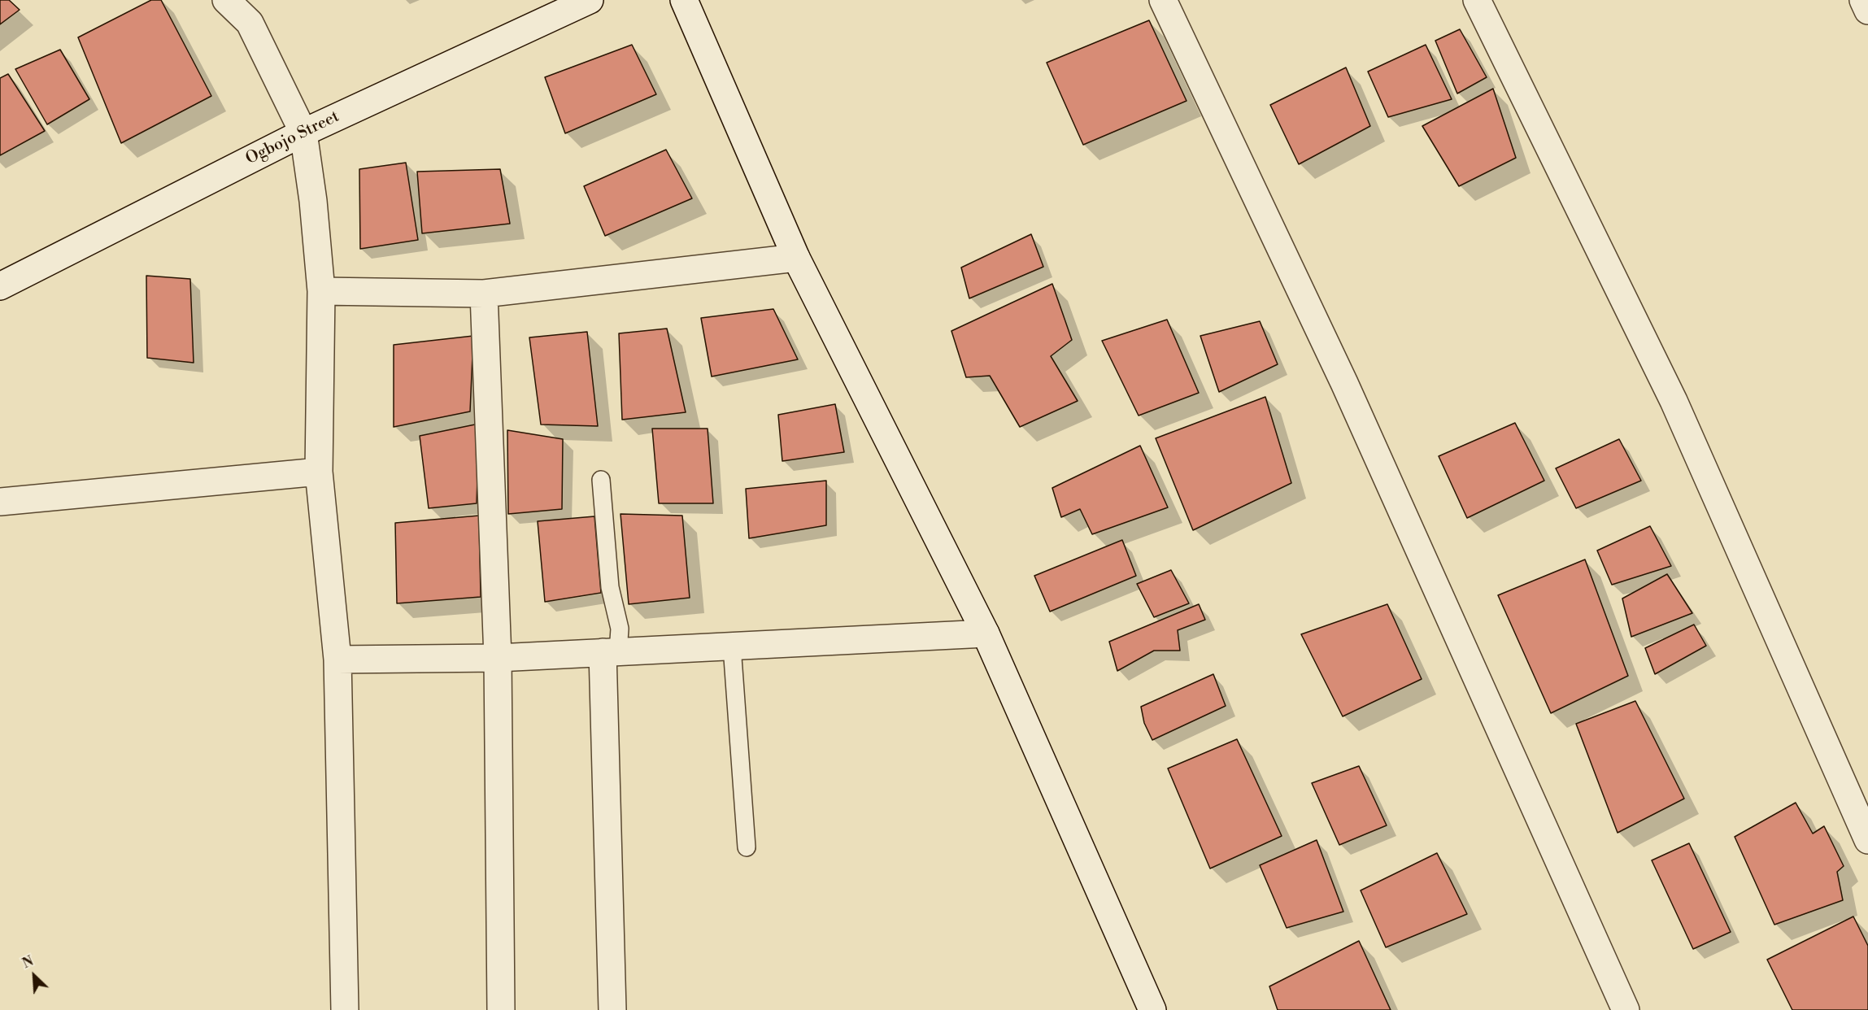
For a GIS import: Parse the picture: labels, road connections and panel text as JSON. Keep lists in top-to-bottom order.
{
  "streets": {
    "street": ["Ogbojo Street"]
  },
  "north": "top left"
}
